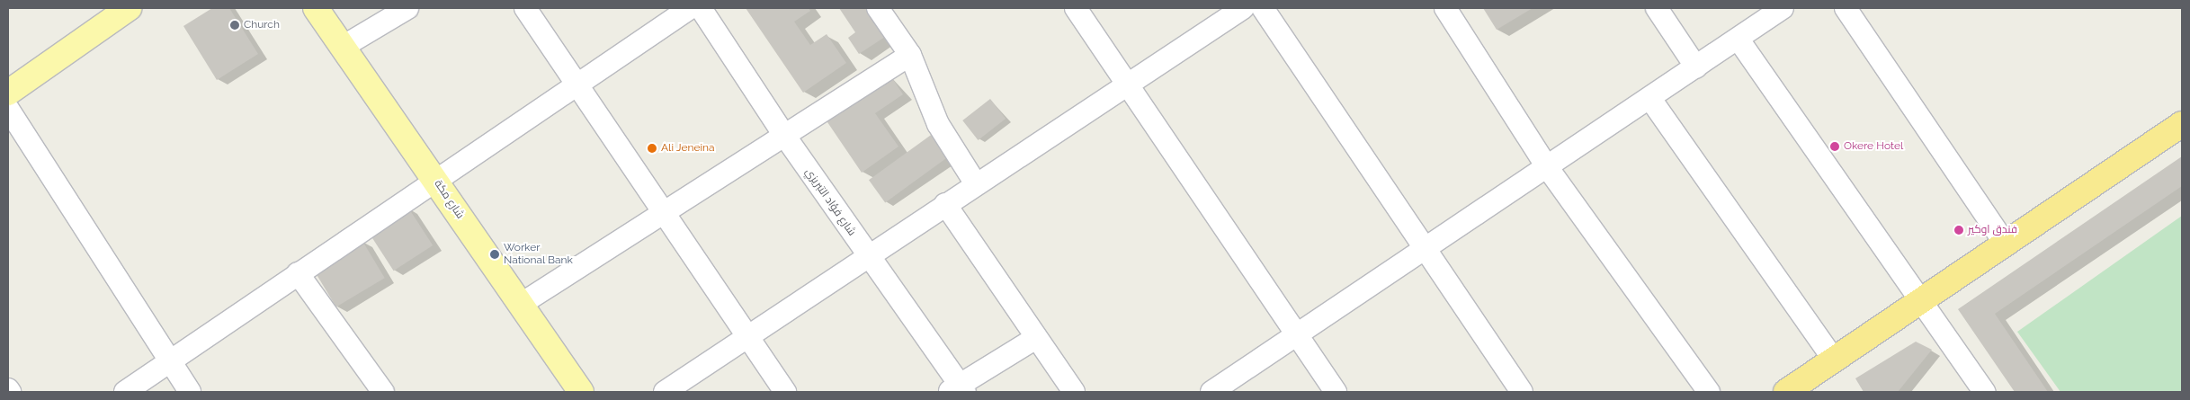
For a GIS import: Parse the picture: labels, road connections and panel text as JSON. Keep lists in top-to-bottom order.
{
  "streets": {
    "main road": ["شارع مكة"],
    "street": ["شارع فؤاد التبريزي"]
  },
  "places": [
    "Church",
    "Okere Hotel",
    "Ali Jeneina",
    "فندق اوكير",
    "Worker National Bank"
  ]
}
